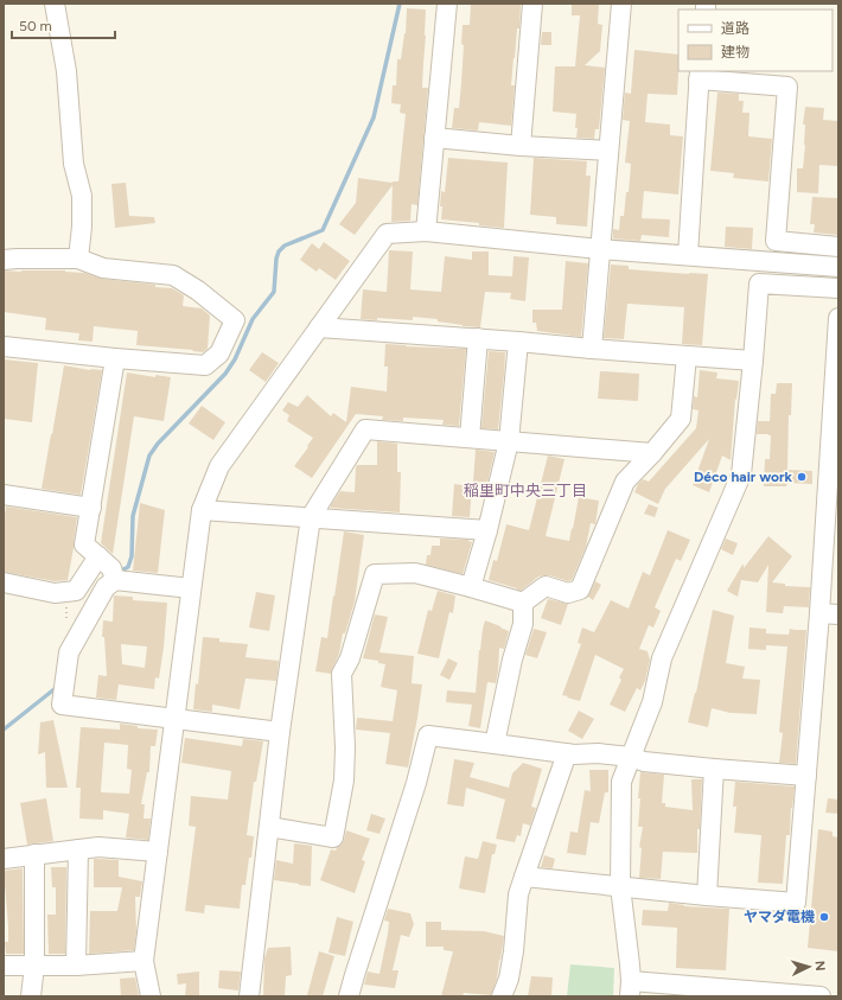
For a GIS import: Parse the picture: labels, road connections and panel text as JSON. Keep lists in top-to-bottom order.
{
  "districts": ["稲里町中央三丁目"],
  "places": ["Déco hair work", "ヤマダ電機"],
  "legend": ["道路", "建物"],
  "scale_bar": "50 m",
  "north": "right"
}
